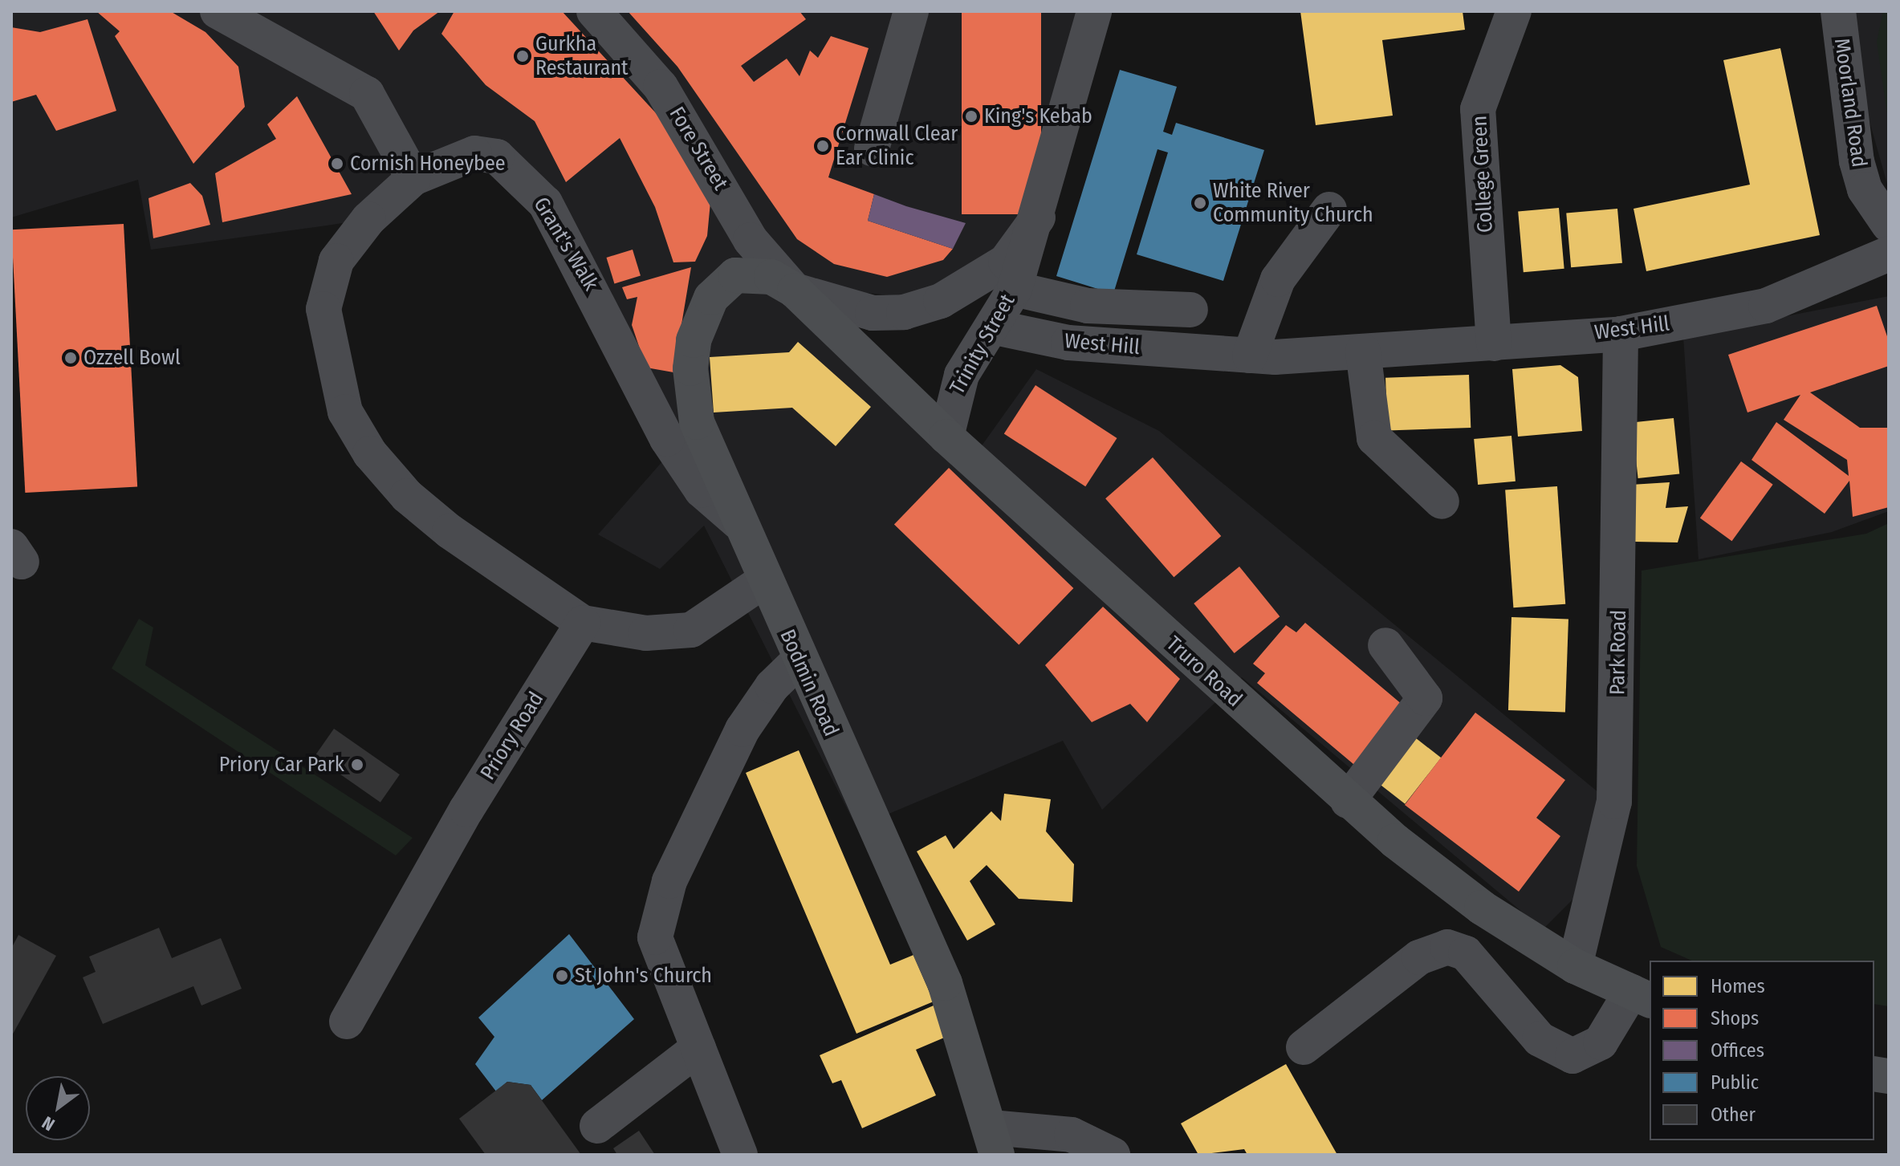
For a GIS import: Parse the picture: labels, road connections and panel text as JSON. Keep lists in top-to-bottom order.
{
  "streets": {
    "main road": ["Truro Road", "Bodmin Road"],
    "street": [
      "Moorland Road",
      "Fore Street",
      "College Green",
      "Grant's Walk",
      "West Hill",
      "Trinity Street",
      "Park Road",
      "Priory Road"
    ]
  },
  "crossings": [
    ["Fore Street", "Trinity Street"],
    ["Fore Street", "Truro Road"],
    ["Fore Street", "Bodmin Road"],
    ["College Green", "West Hill"],
    ["Grant's Walk", "Bodmin Road"],
    ["Grant's Walk", "Priory Road"],
    ["West Hill", "Trinity Street"],
    ["West Hill", "Park Road"],
    ["Trinity Street", "Truro Road"],
    ["Trinity Street", "Bodmin Road"],
    ["Park Road", "Truro Road"],
    ["Truro Road", "Bodmin Road"]
  ],
  "places": [
    "Gurkha Restaurant",
    "King's Kebab",
    "Cornwall Clear Ear Clinic",
    "Cornish Honeybee",
    "White River Community Church",
    "Ozzell Bowl",
    "Priory Car Park",
    "St John's Church"
  ],
  "legend": [
    "Homes",
    "Shops",
    "Offices",
    "Public",
    "Other"
  ],
  "north": "bottom left"
}
